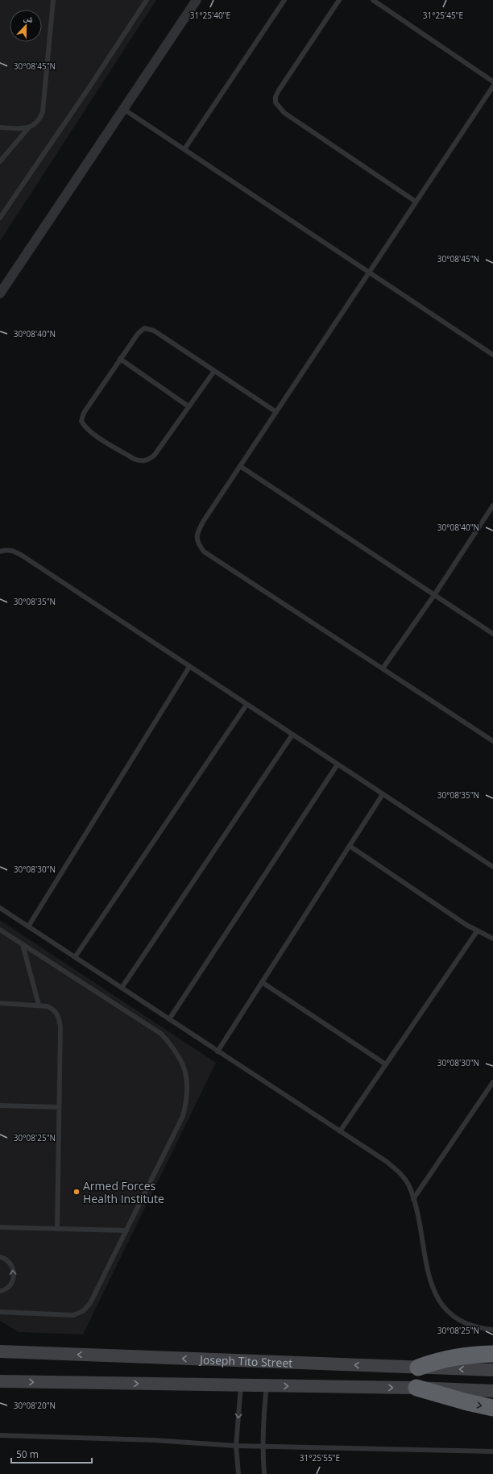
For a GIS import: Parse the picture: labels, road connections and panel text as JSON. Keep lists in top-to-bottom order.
{
  "streets": {
    "main road": ["Joseph Tito Street"]
  },
  "places": ["Armed Forces Health Institute"],
  "scale_bar": "50 m",
  "north": "top",
  "coordinates": [
    "31°25'40\"E",
    "31°25'45\"E",
    "30°08'45\"N",
    "30°08'40\"N",
    "30°08'35\"N",
    "30°08'30\"N",
    "30°08'25\"N",
    "30°08'20\"N",
    "31°25'55\"E"
  ]
}
